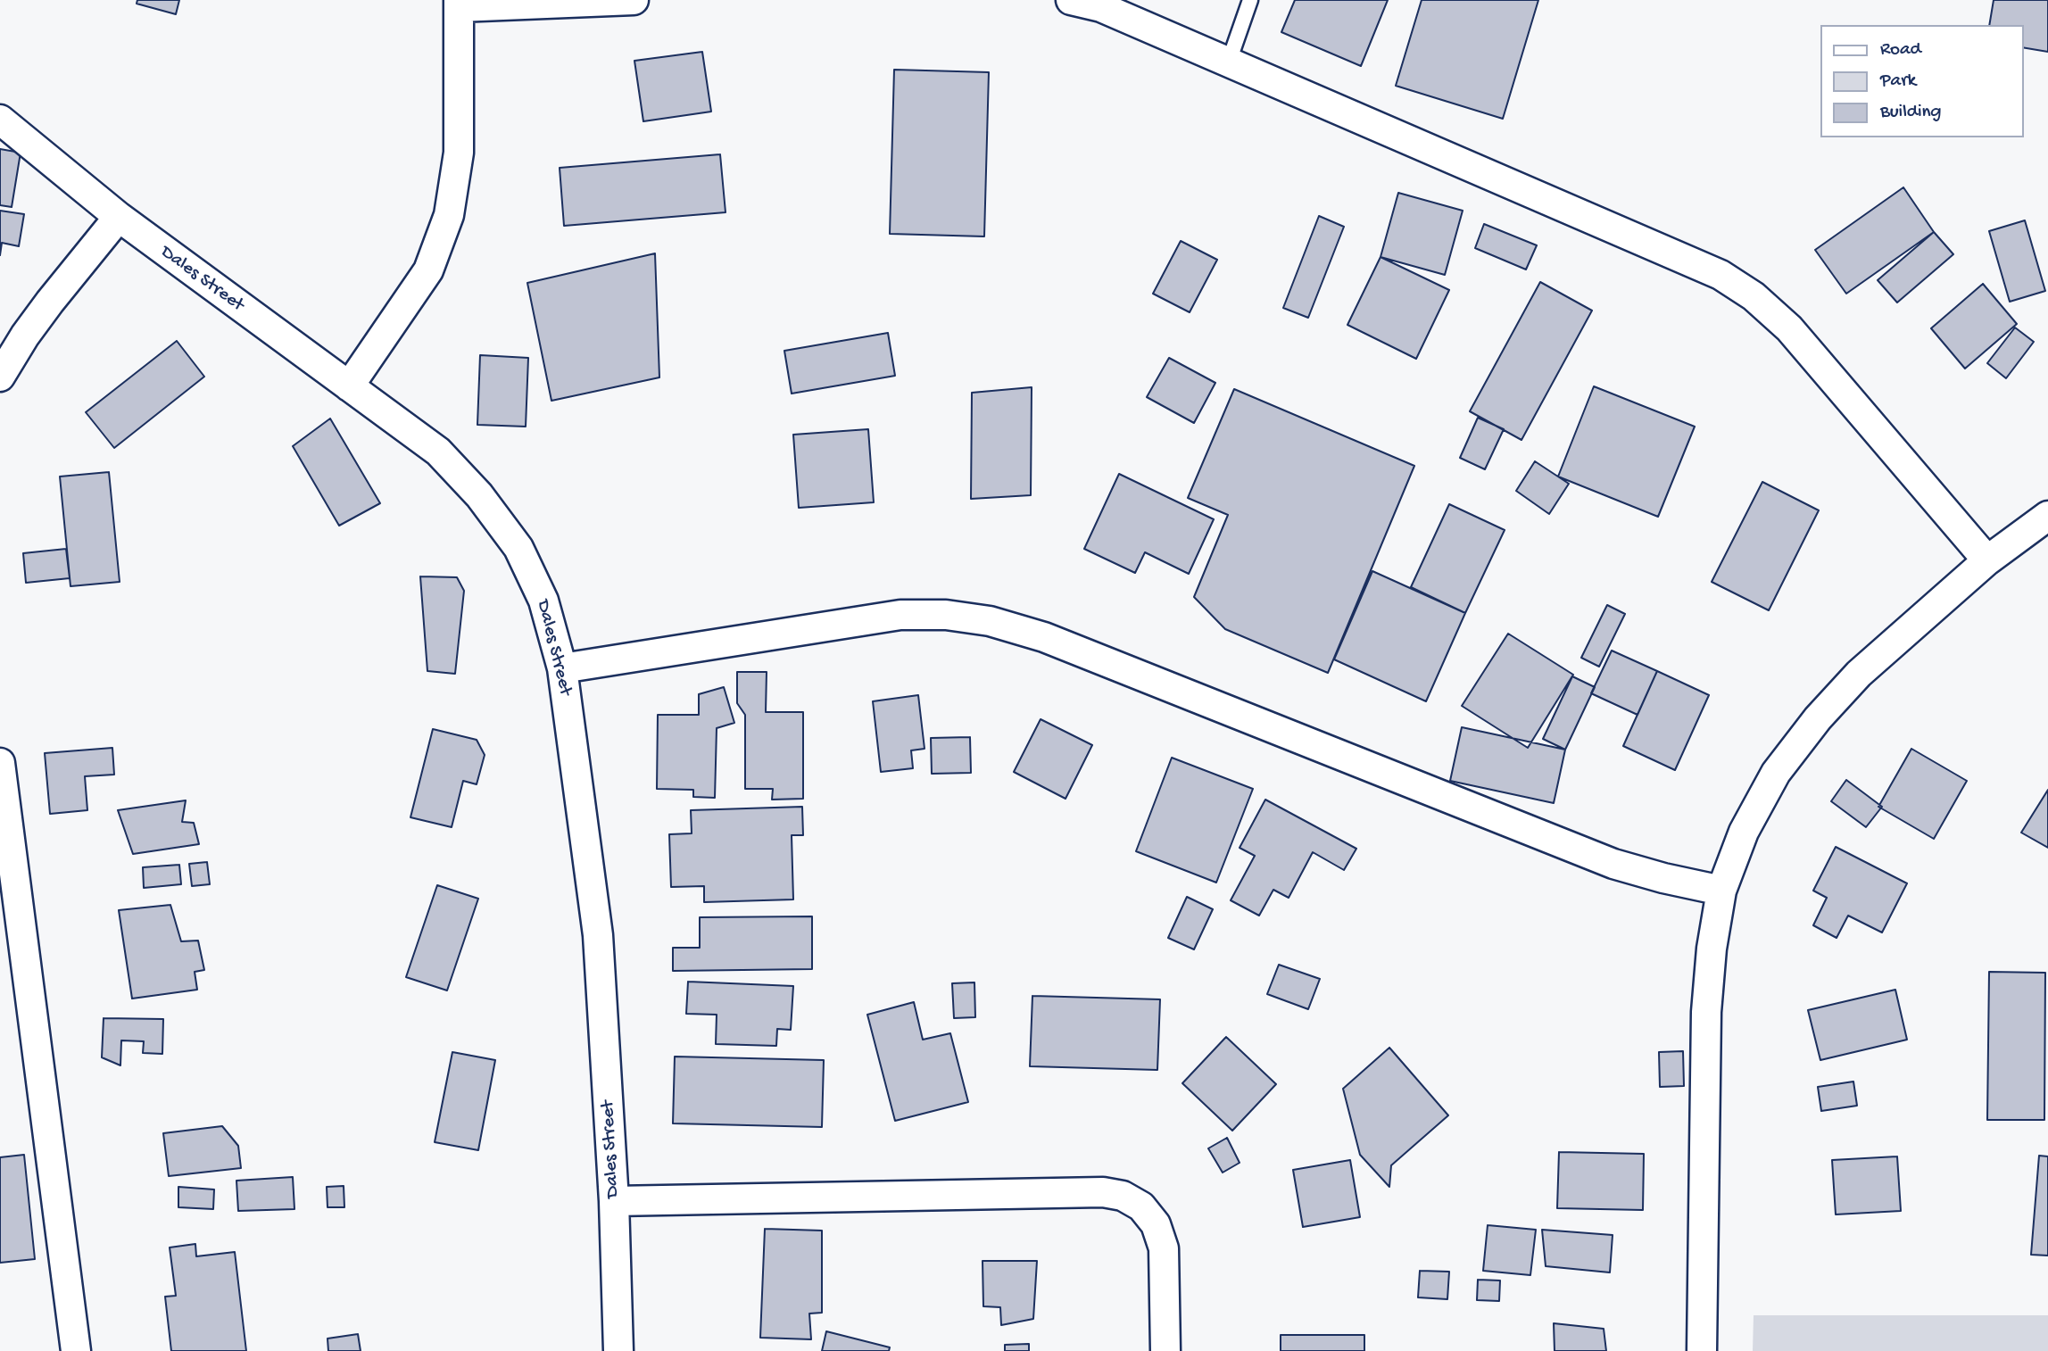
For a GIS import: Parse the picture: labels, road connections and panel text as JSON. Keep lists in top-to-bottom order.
{
  "streets": {
    "street": ["Dales Street"]
  },
  "legend": ["Road", "Park", "Building"]
}
